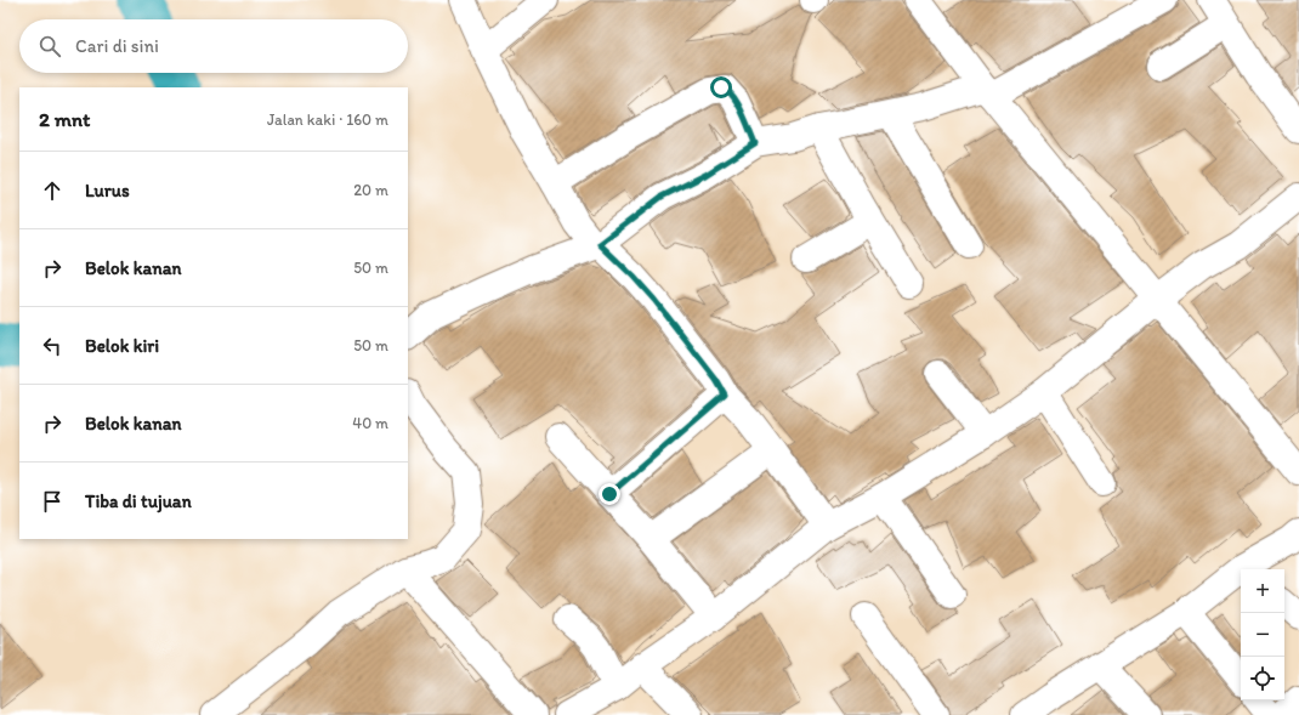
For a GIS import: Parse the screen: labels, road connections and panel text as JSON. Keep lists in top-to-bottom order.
{
  "page": {
    "search": "Cari di sini",
    "heading": ["2 mnt", "Jalan kaki · 160 m"],
    "list": [
      ["Lurus", "20 m"],
      ["Belok kanan", "50 m"],
      ["Belok kiri", "50 m"],
      ["Belok kanan", "40 m"],
      "Tiba di tujuan"
    ],
    "map_buttons": ["+", "−"]
  }
}
